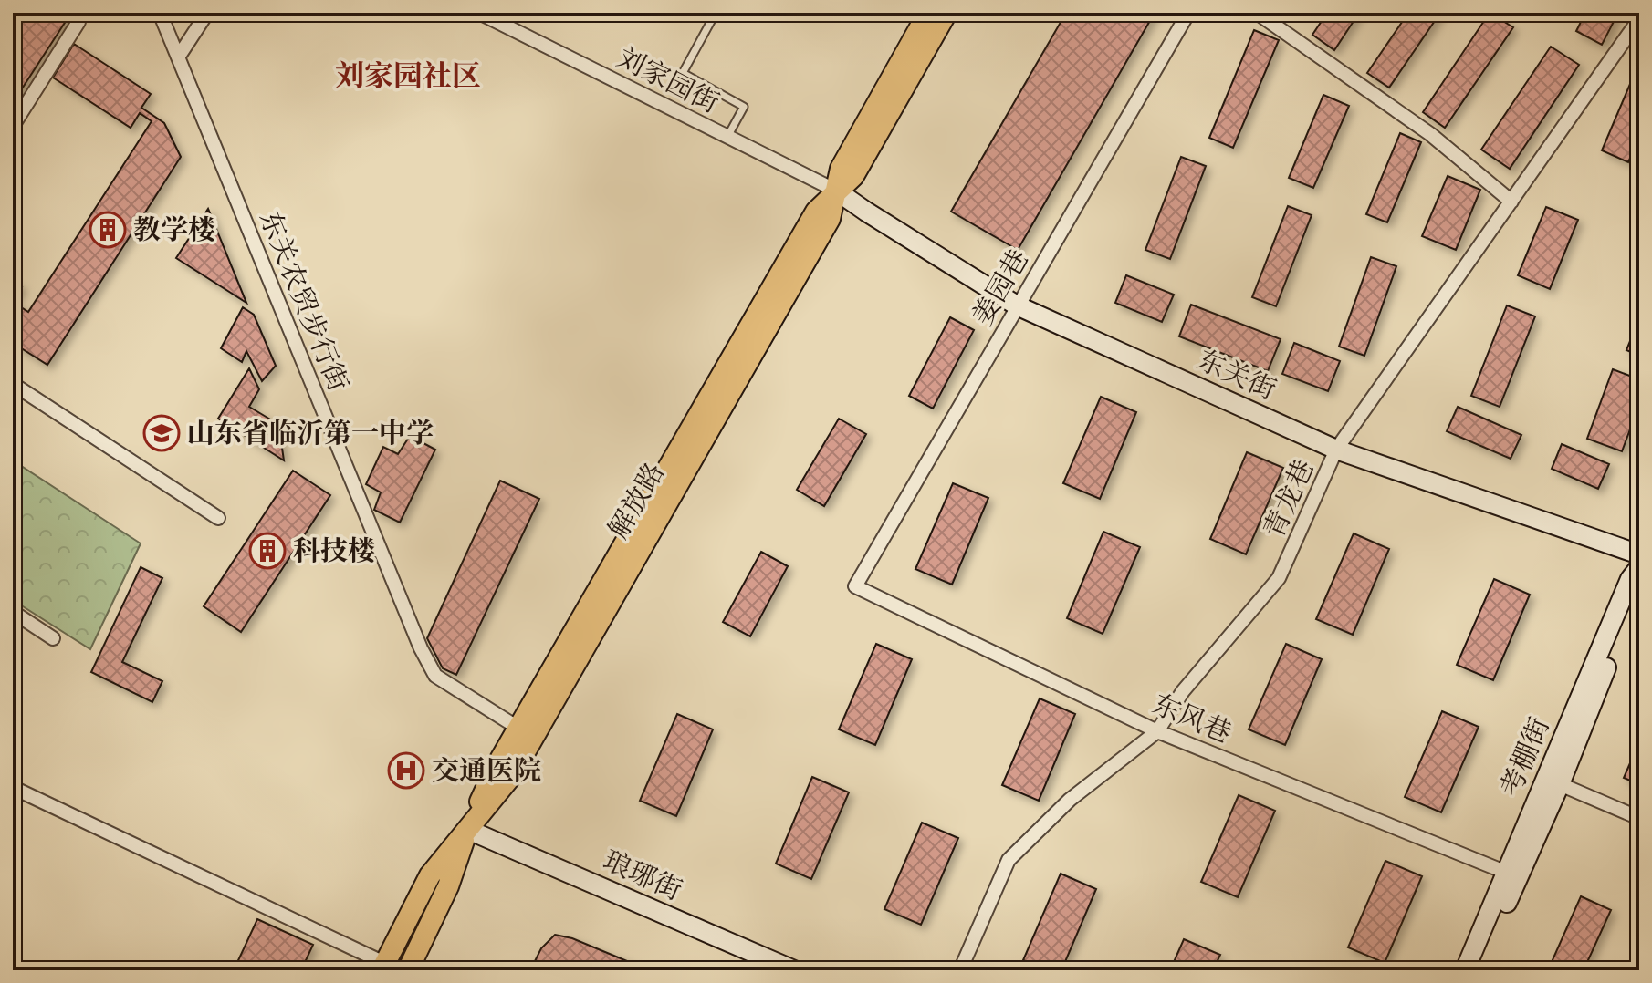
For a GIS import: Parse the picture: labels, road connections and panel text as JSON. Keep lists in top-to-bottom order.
{
  "streets": {
    "main road": ["解放路"],
    "street": [
      "刘家园街",
      "姜园巷",
      "东关农贸步行街",
      "东关街",
      "青龙巷",
      "东风巷",
      "考棚街",
      "琅琊街"
    ]
  },
  "crossings": [
    ["刘家园街", "东关街"],
    ["刘家园街", "解放路"],
    ["姜园巷", "东关街"],
    ["姜园巷", "东风巷"],
    ["东关农贸步行街", "解放路"],
    ["东关街", "青龙巷"],
    ["东关街", "解放路"],
    ["青龙巷", "东风巷"],
    ["解放路", "琅琊街"],
    ["东风巷", "考棚街"]
  ],
  "districts": ["刘家园社区"],
  "places": {
    "building": ["教学楼", "科技楼"],
    "school or university": ["山东省临沂第一中学"],
    "hospital": ["交通医院"]
  }
}
